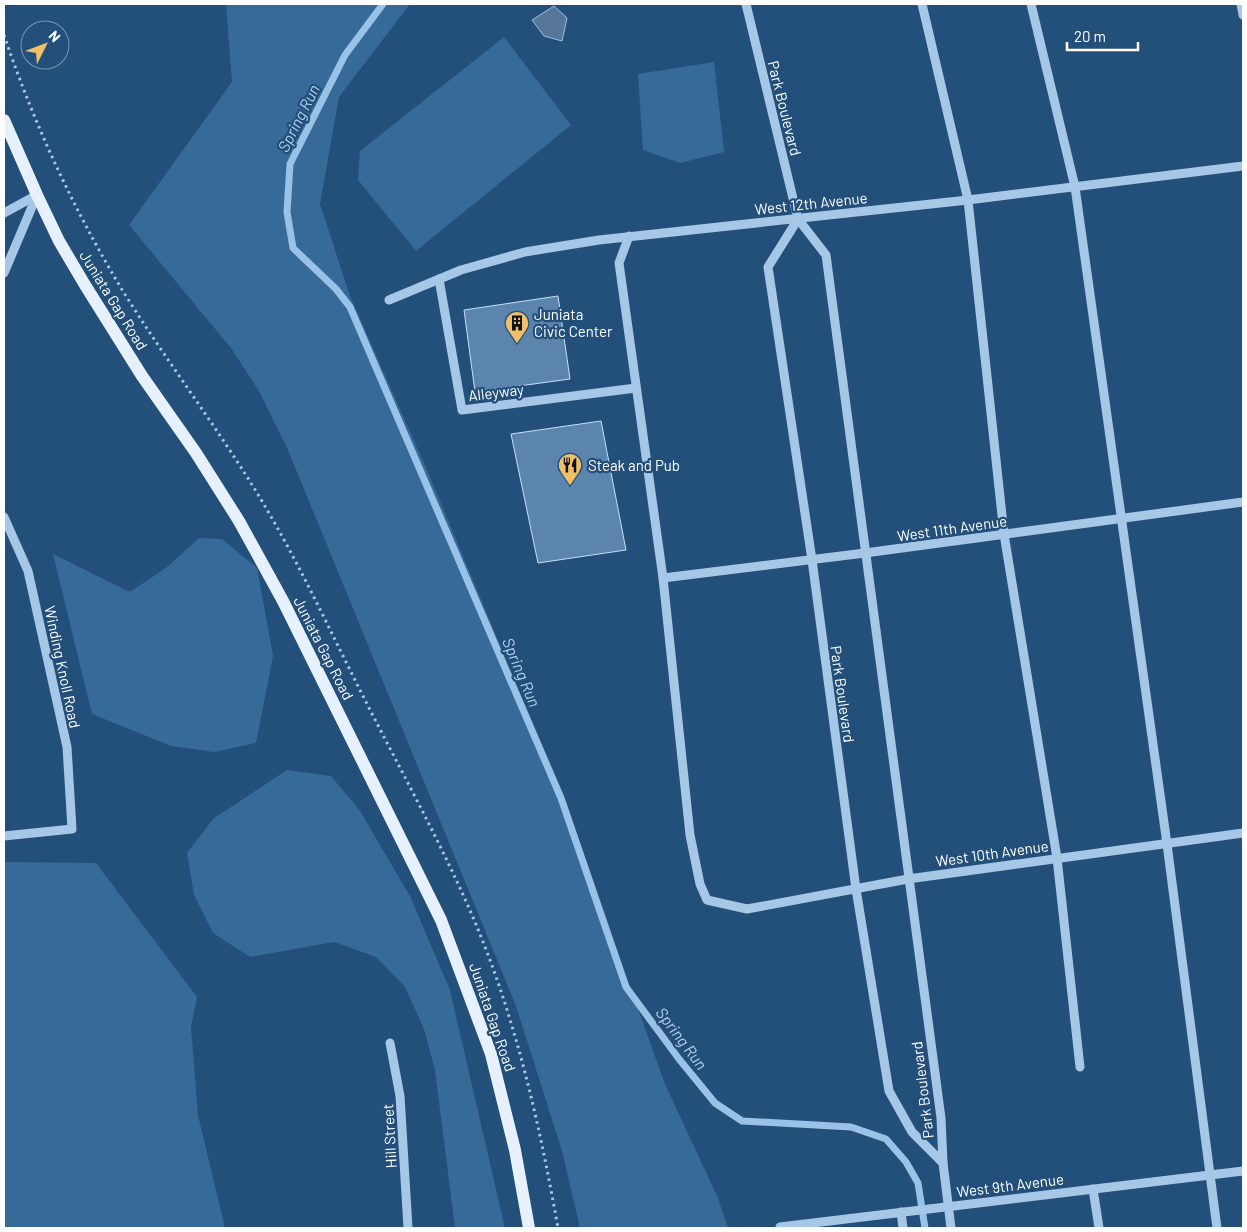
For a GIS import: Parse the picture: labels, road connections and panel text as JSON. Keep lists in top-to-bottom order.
{
  "streets": {
    "main road": ["Juniata Gap Road"],
    "street": [
      "Park Boulevard",
      "West 12th Avenue",
      "Alleyway",
      "West 11th Avenue",
      "Winding Knoll Road",
      "West 10th Avenue",
      "Hill Street",
      "West 9th Avenue"
    ]
  },
  "crossings": [
    ["Park Boulevard", "West 12th Avenue"],
    ["Park Boulevard", "West 11th Avenue"],
    ["Park Boulevard", "West 10th Avenue"],
    ["Park Boulevard", "West 9th Avenue"],
    ["West 12th Avenue", "Alleyway"],
    ["West 11th Avenue", "West 10th Avenue"]
  ],
  "water": ["Spring Run"],
  "places": {
    "building": ["Juniata Civic Center"],
    "restaurant": ["Steak and Pub"]
  },
  "scale_bar": "20 m",
  "north": "top right"
}
